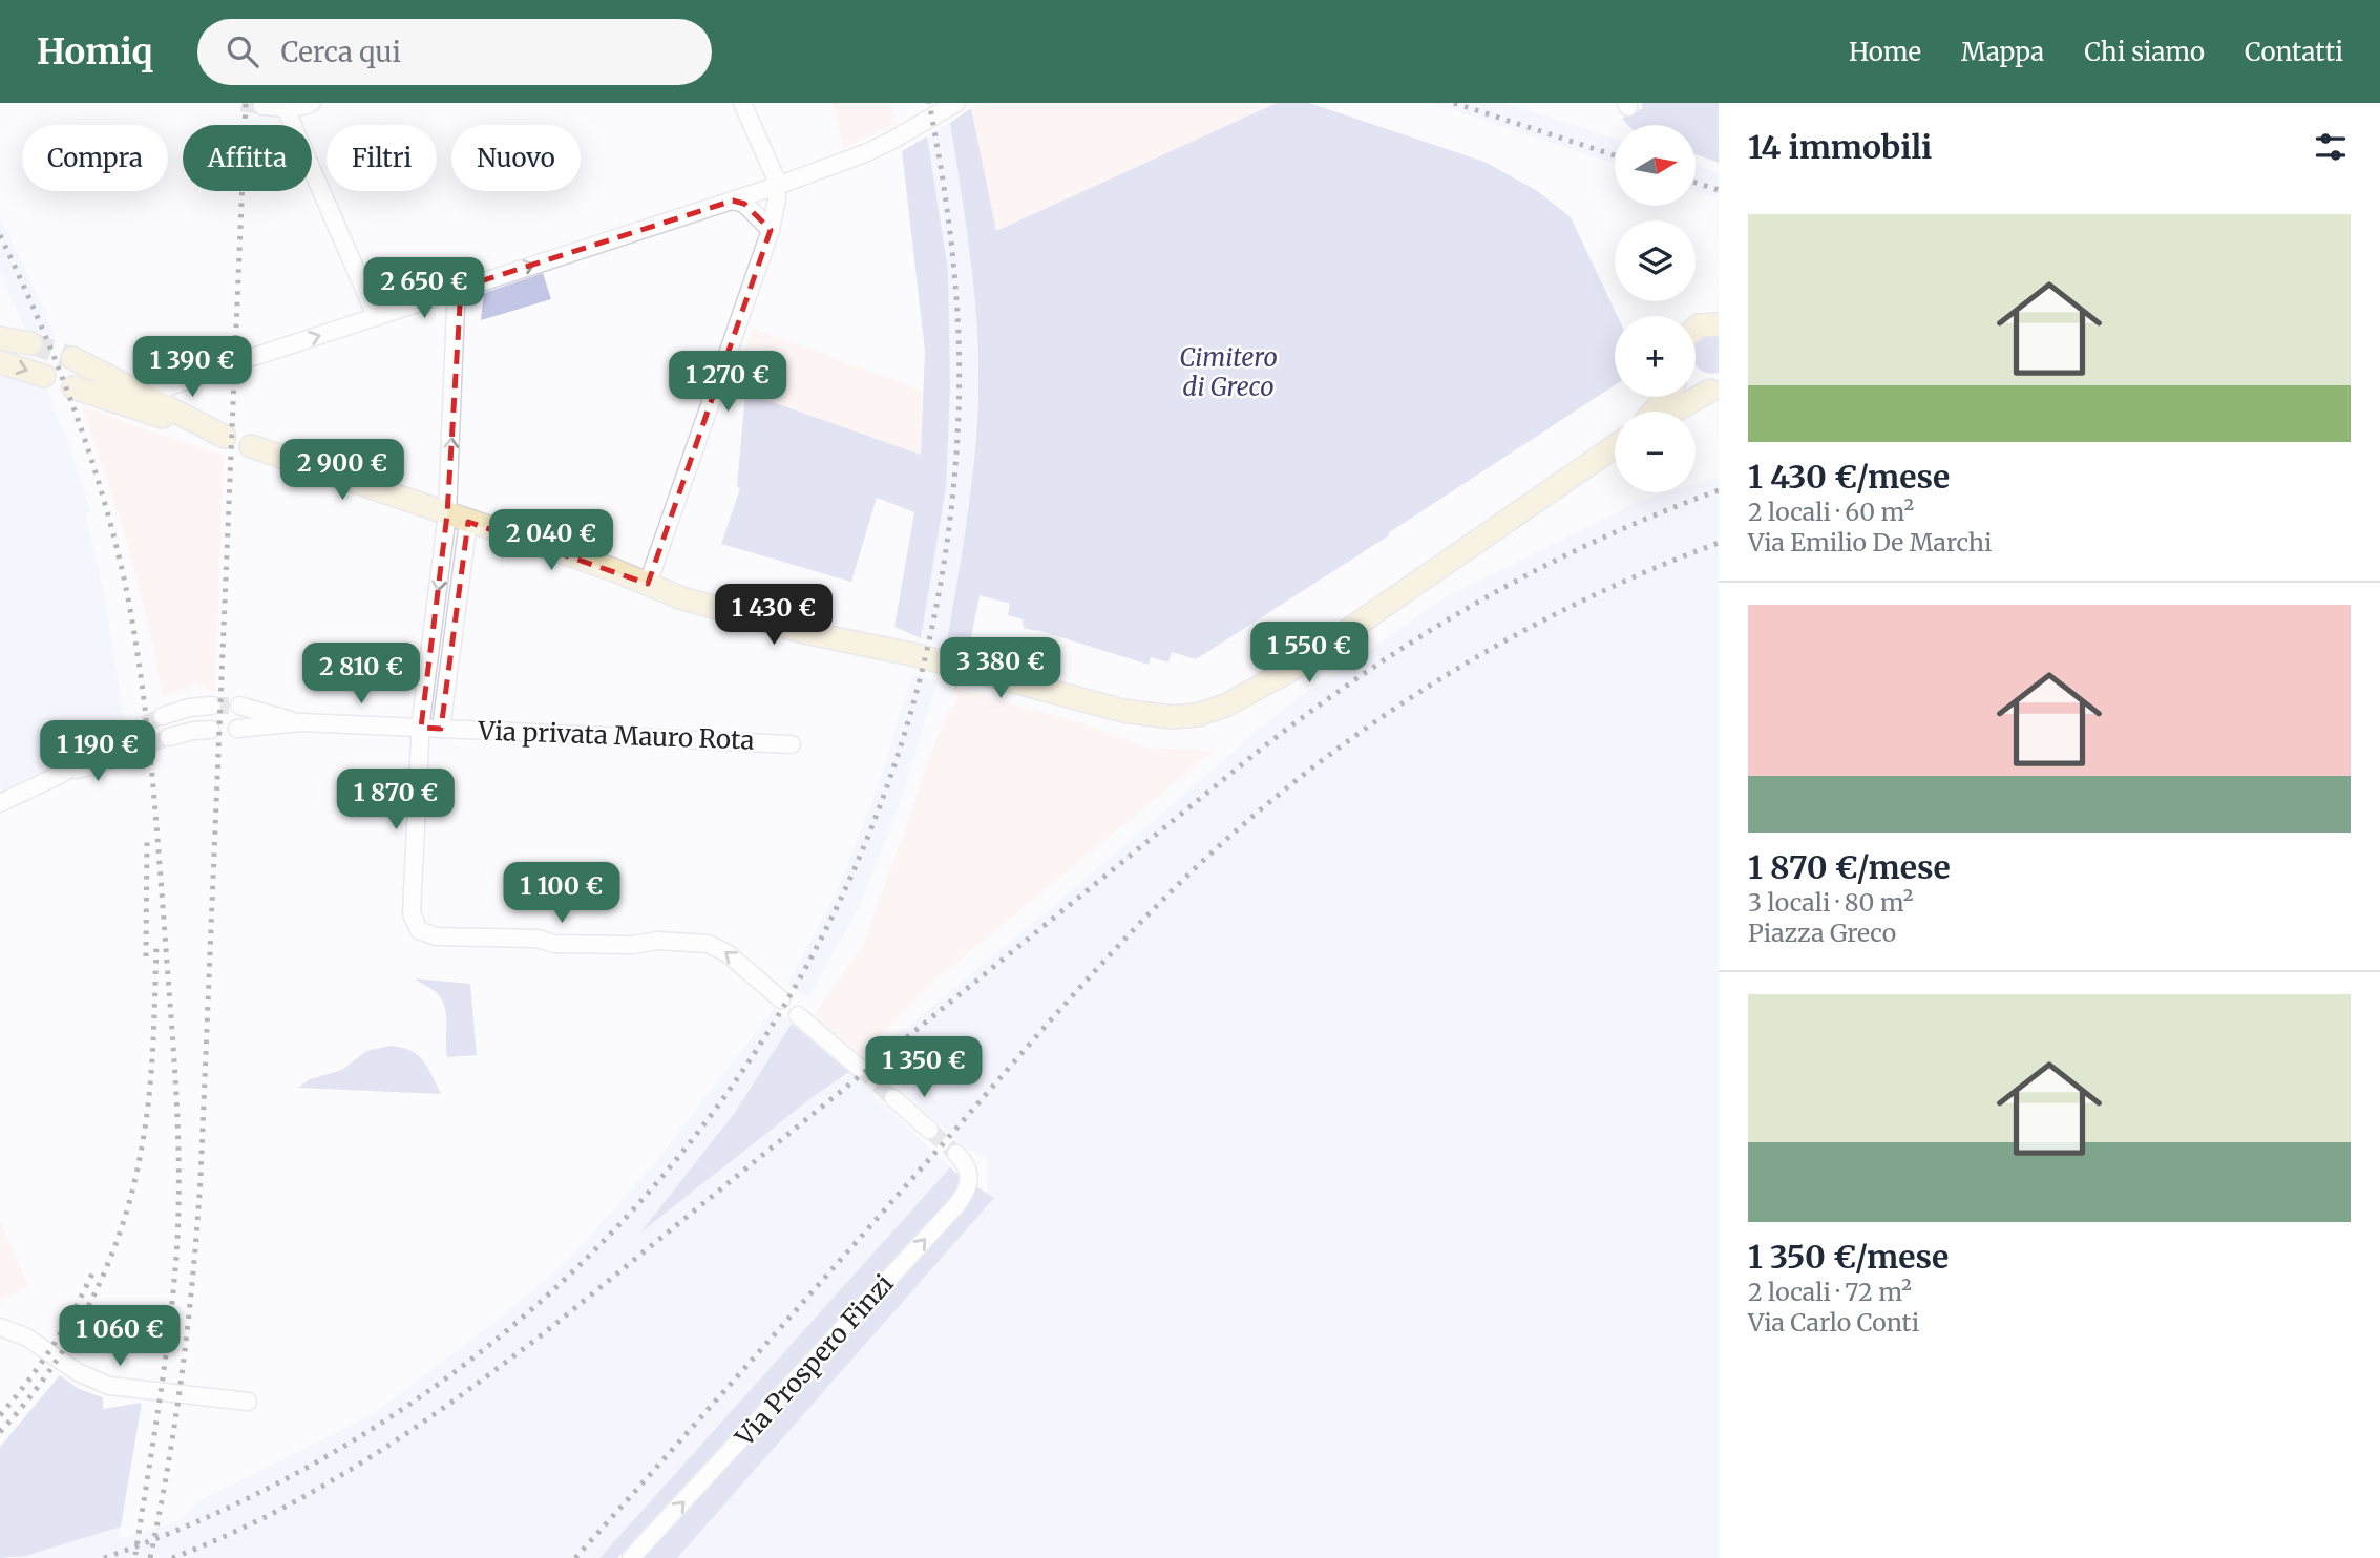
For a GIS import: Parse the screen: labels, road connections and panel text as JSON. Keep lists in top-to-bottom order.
{
  "streets": {
    "street": ["Via privata Mauro Rota", "Via Prospero Finzi"]
  },
  "one_way": ["Via Prospero Finzi"],
  "parks": ["Cimitero di Greco"],
  "north": "right",
  "page": {
    "header": "Homiq",
    "search": "Cerca qui",
    "nav": [
      "Home",
      "Mappa",
      "Chi siamo",
      "Contatti"
    ],
    "heading": "14 immobili",
    "map_buttons": ["+", "−"],
    "chip": [
      "Compra",
      "Affitta",
      "Filtri",
      "Nuovo"
    ],
    "list": [
      {
        "name": "1 430 €/mese",
        "note": "2 locali · 60 m² · Via Emilio De Marchi"
      },
      {
        "name": "1 870 €/mese",
        "note": "3 locali · 80 m² · Piazza Greco"
      },
      {
        "name": "1 350 €/mese",
        "note": "2 locali · 72 m² · Via Carlo Conti"
      }
    ],
    "price": [
      "2 650 €",
      "1 390 €",
      "1 270 €",
      "2 900 €",
      "2 040 €",
      "1 430 €",
      "1 550 €",
      "3 380 €",
      "2 810 €",
      "1 190 €",
      "1 870 €",
      "1 100 €",
      "1 350 €",
      "1 060 €"
    ]
  }
}
